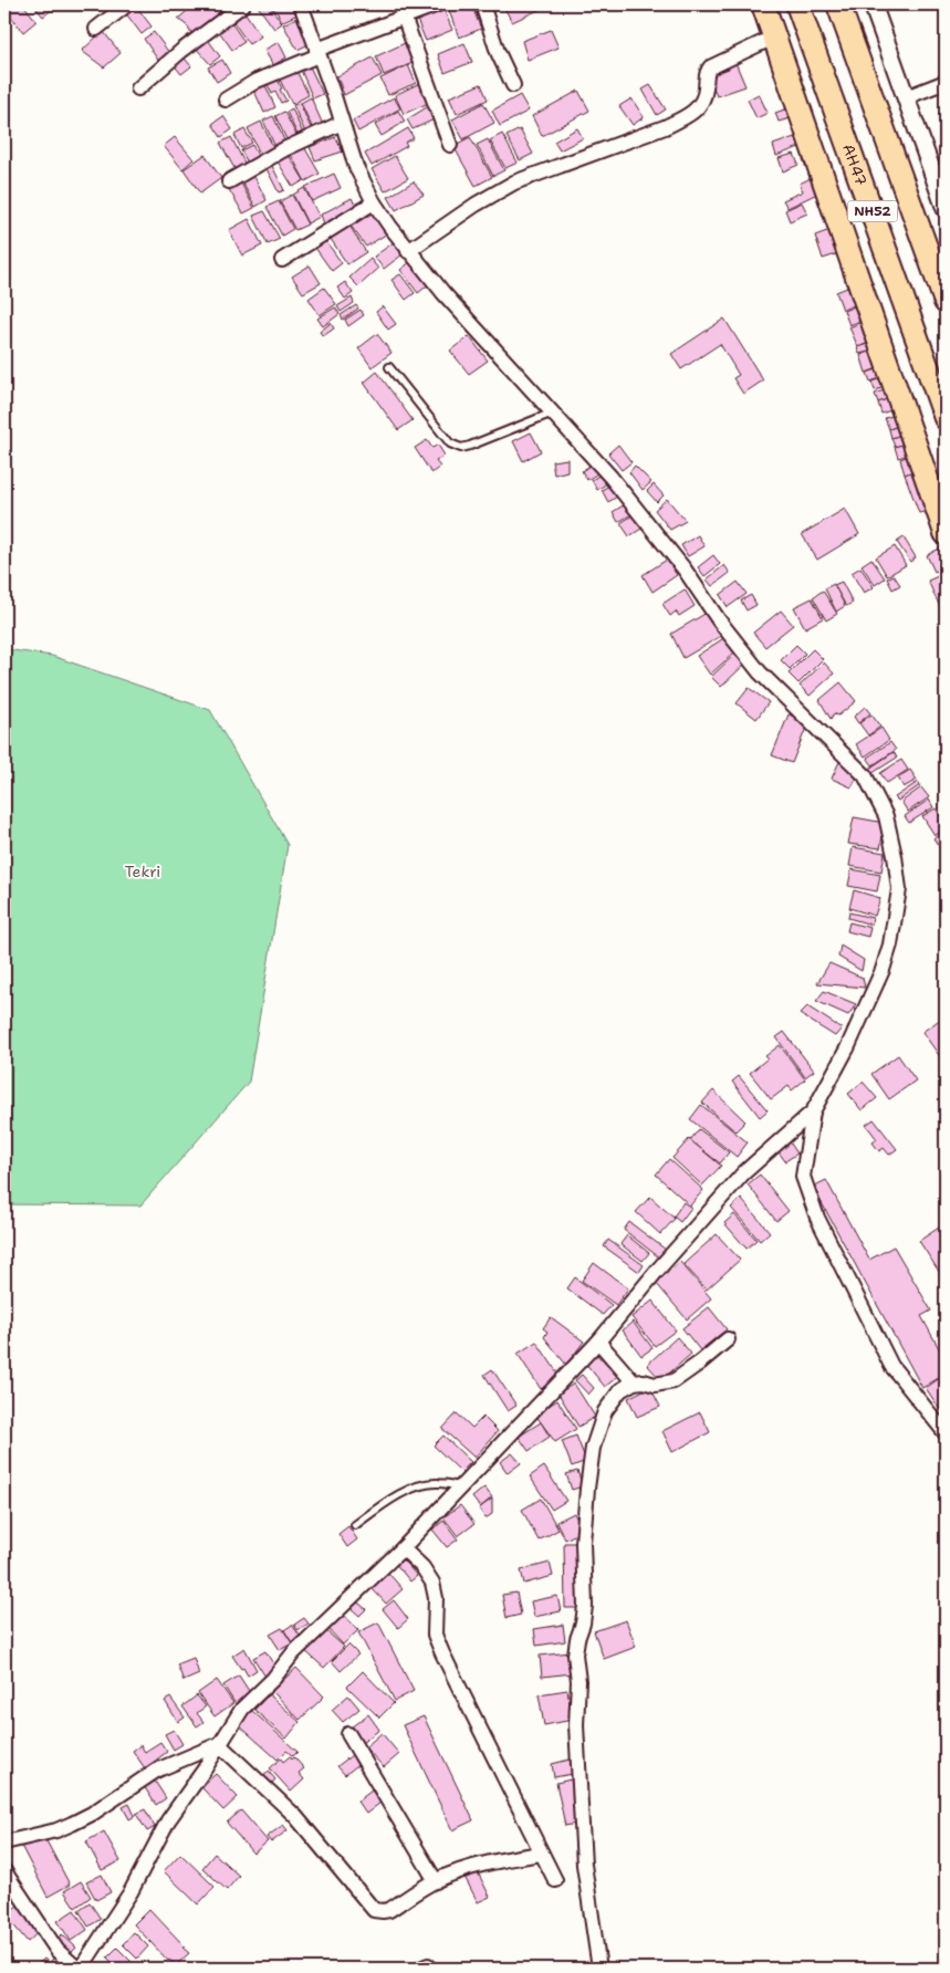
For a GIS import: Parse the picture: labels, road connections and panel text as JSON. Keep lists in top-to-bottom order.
{
  "streets": {
    "highway": ["AH47", "NH52"]
  },
  "parks": ["Tekri"]
}
